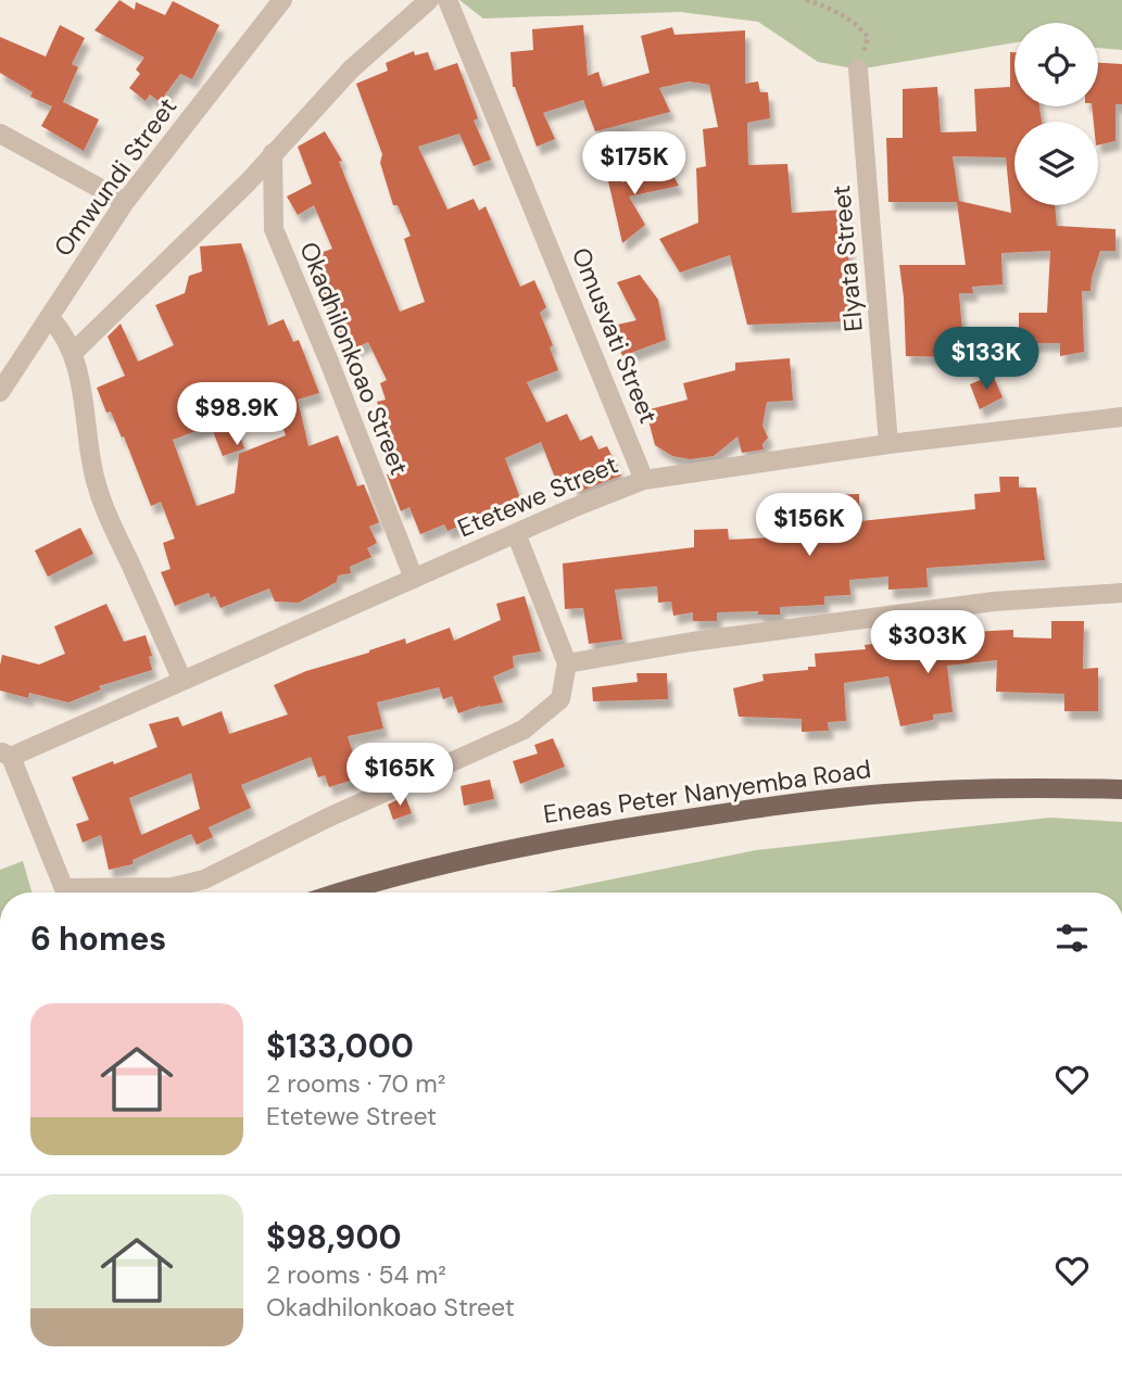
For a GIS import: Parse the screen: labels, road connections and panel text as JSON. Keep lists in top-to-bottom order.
{
  "streets": {
    "main road": ["Eneas Peter Nanyemba Road"],
    "street": [
      "Omwundi Street",
      "Elyata Street",
      "Omusvati Street",
      "Okadhilonkoao Street",
      "Etetewe Street"
    ]
  },
  "crossings": [
    ["Elyata Street", "Etetewe Street"],
    ["Omusvati Street", "Etetewe Street"],
    ["Okadhilonkoao Street", "Etetewe Street"]
  ],
  "page": {
    "price": [
      "$175K",
      "$133K",
      "$98.9K",
      "$156K",
      "$303K",
      "$165K"
    ],
    "heading": "6 homes",
    "list": [
      {
        "name": "$133,000",
        "note": "2 rooms · 70 m² · Etetewe Street"
      },
      {
        "name": "$98,900",
        "note": "2 rooms · 54 m² · Okadhilonkoao Street"
      }
    ]
  }
}
